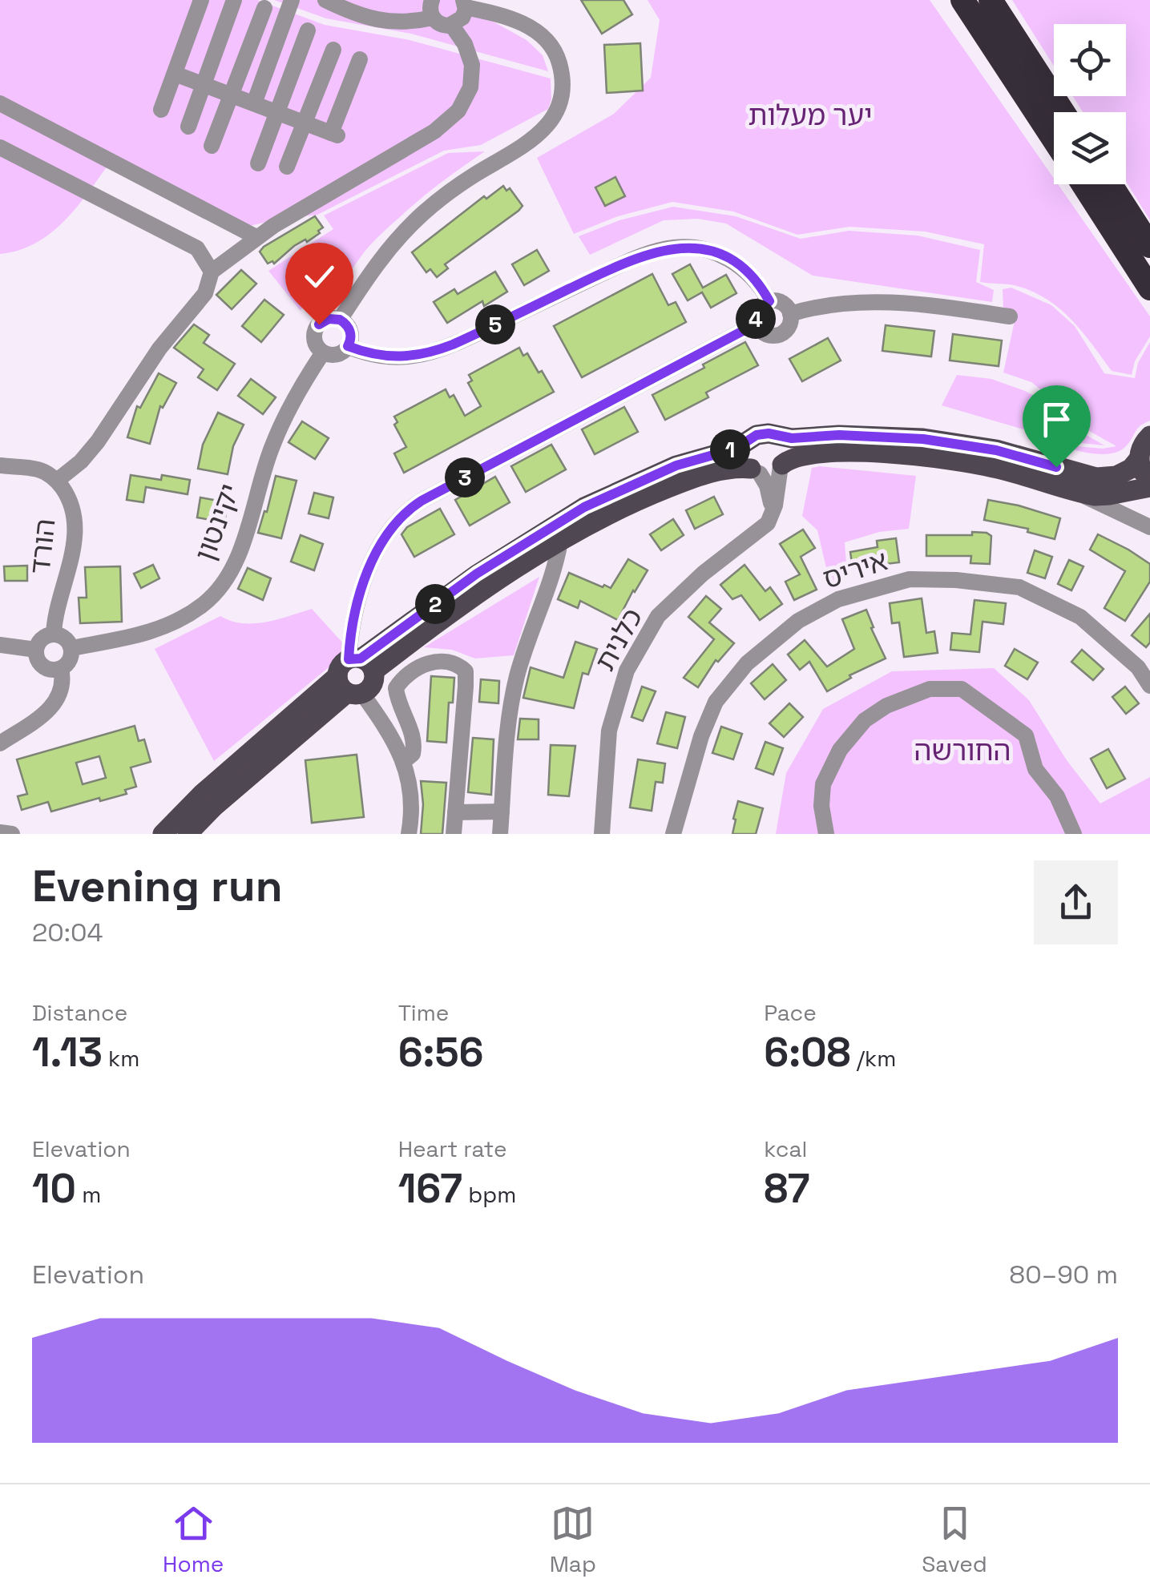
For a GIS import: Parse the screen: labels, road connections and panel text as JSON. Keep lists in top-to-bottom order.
{
  "streets": {
    "street": [
      "יקינטון",
      "הורד",
      "איריס",
      "כלנית"
    ]
  },
  "crossings": [
    ["יקינטון", "הורד"]
  ],
  "parks": ["יער מעלות", "החורשה"],
  "page": {
    "pins": [
      "4",
      "5",
      "1",
      "3",
      "2"
    ],
    "heading": ["Evening run", "20:04"],
    "stats": [
      ["Distance", "1.13 km"],
      ["Time", "6:56"],
      ["Pace", "6:08 /km"],
      ["Elevation", "10 m"],
      ["Heart rate", "167 bpm"],
      ["kcal", "87"]
    ],
    "chart": ["Elevation", "80–90 m"],
    "tabs": ["Home", "Map", "Saved"]
  }
}
